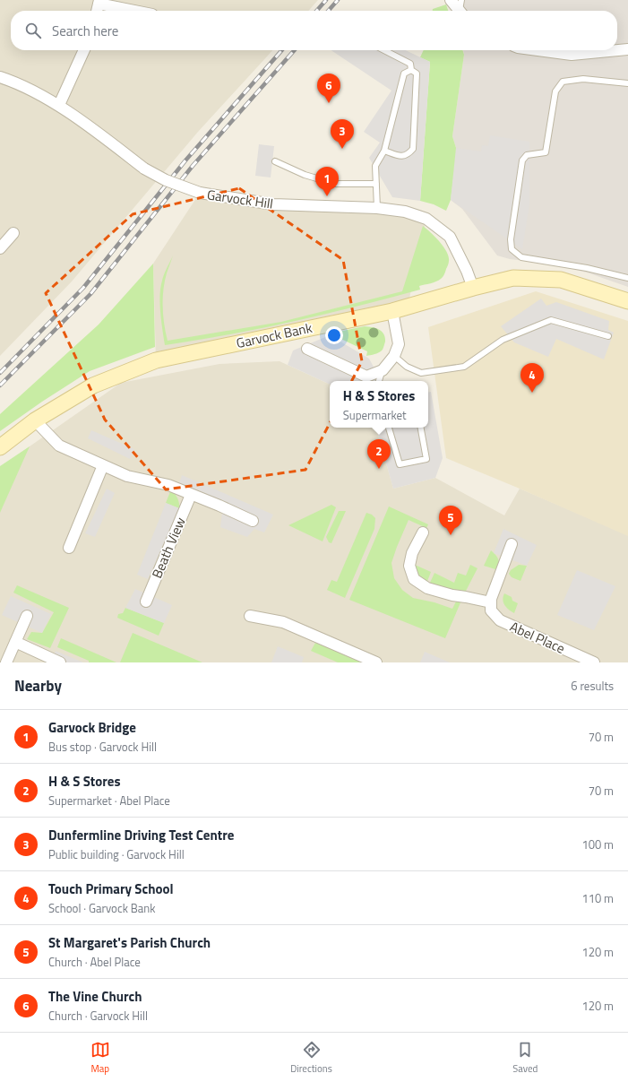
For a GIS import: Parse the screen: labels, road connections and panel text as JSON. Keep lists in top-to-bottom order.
{
  "streets": {
    "street": [
      "Garvock Hill",
      "Garvock Bank",
      "Beath View",
      "Abel Place"
    ]
  },
  "crossings": [
    ["Garvock Hill", "Garvock Bank"]
  ],
  "page": {
    "search": "Search here",
    "pins": [
      "6",
      "3",
      "1",
      "4",
      "2",
      "5"
    ],
    "popup": ["H & S Stores", "Supermarket"],
    "heading": ["Nearby", "6 results"],
    "list": [
      {
        "mark": "1",
        "name": "Garvock Bridge",
        "note": "Bus stop · Garvock Hill",
        "value": "70 m"
      },
      {
        "mark": "2",
        "name": "H & S Stores",
        "note": "Supermarket · Abel Place",
        "value": "70 m"
      },
      {
        "mark": "3",
        "name": "Dunfermline Driving Test Centre",
        "note": "Public building · Garvock Hill",
        "value": "100 m"
      },
      {
        "mark": "4",
        "name": "Touch Primary School",
        "note": "School · Garvock Bank",
        "value": "110 m"
      },
      {
        "mark": "5",
        "name": "St Margaret's Parish Church",
        "note": "Church · Abel Place",
        "value": "120 m"
      },
      {
        "mark": "6",
        "name": "The Vine Church",
        "note": "Church · Garvock Hill",
        "value": "120 m"
      }
    ],
    "nav": ["Map", "Directions", "Saved"]
  }
}
